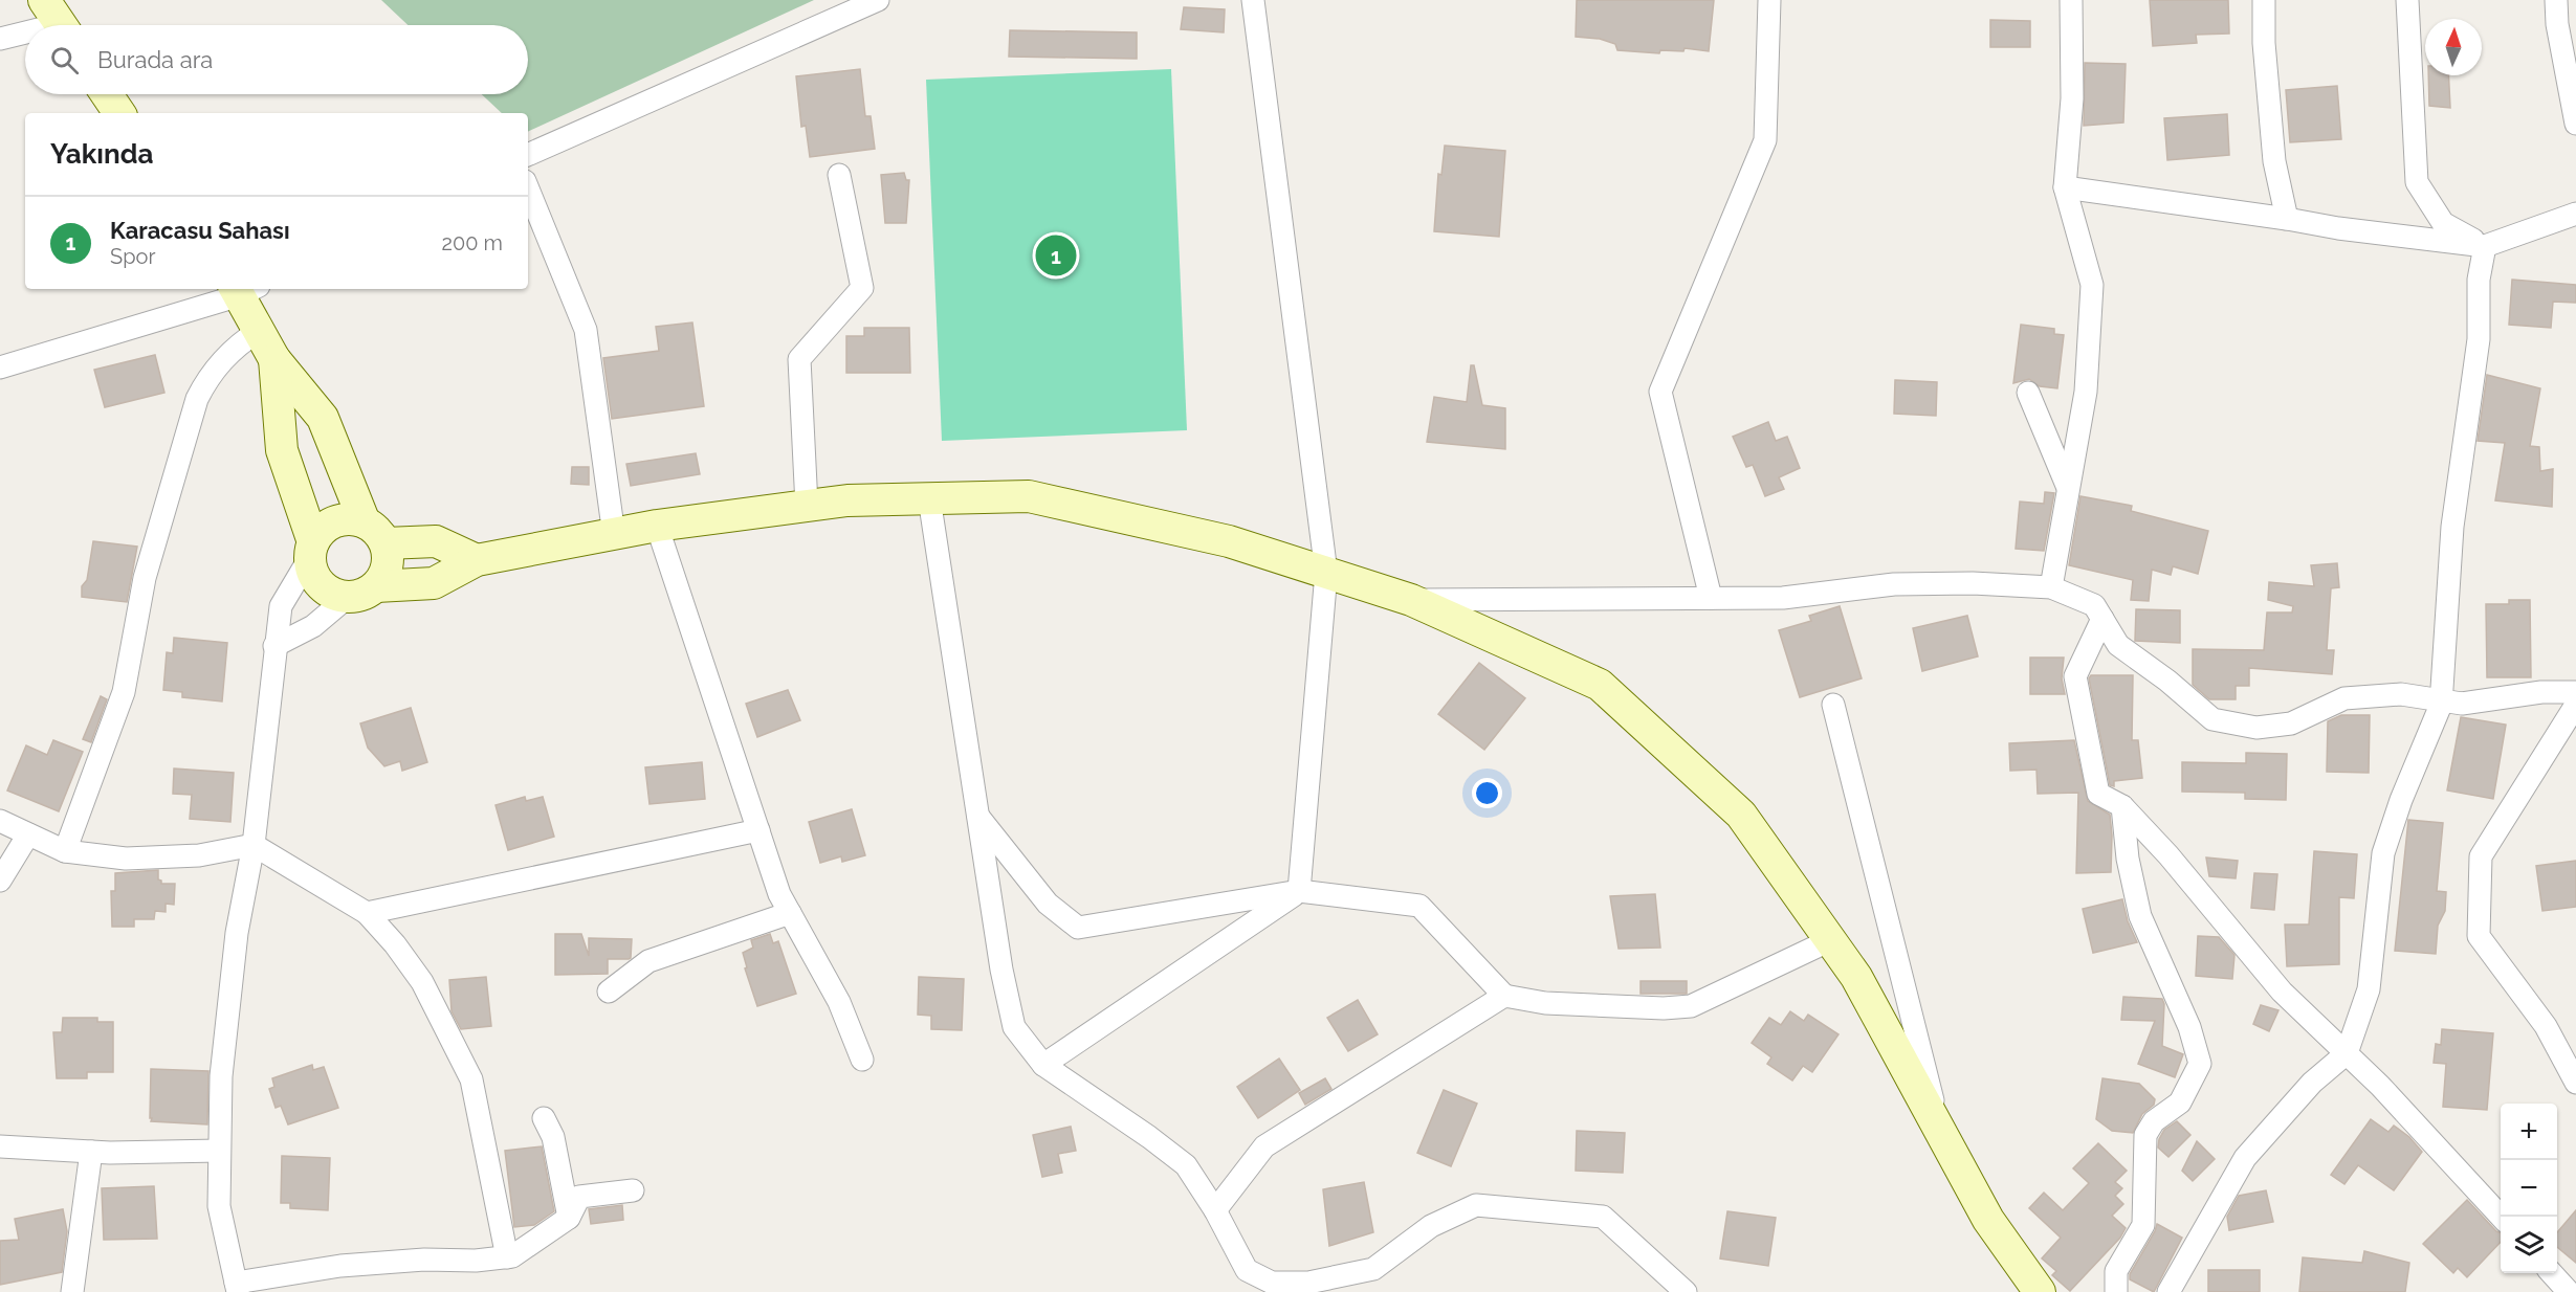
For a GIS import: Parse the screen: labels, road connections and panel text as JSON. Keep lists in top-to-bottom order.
{
  "north": "top",
  "page": {
    "search": "Burada ara",
    "heading": "Yakında",
    "list": [
      {
        "mark": "1",
        "name": "Karacasu Sahası",
        "note": "Spor",
        "value": "200 m"
      }
    ],
    "pins": "1",
    "map_buttons": ["+", "−"]
  }
}
